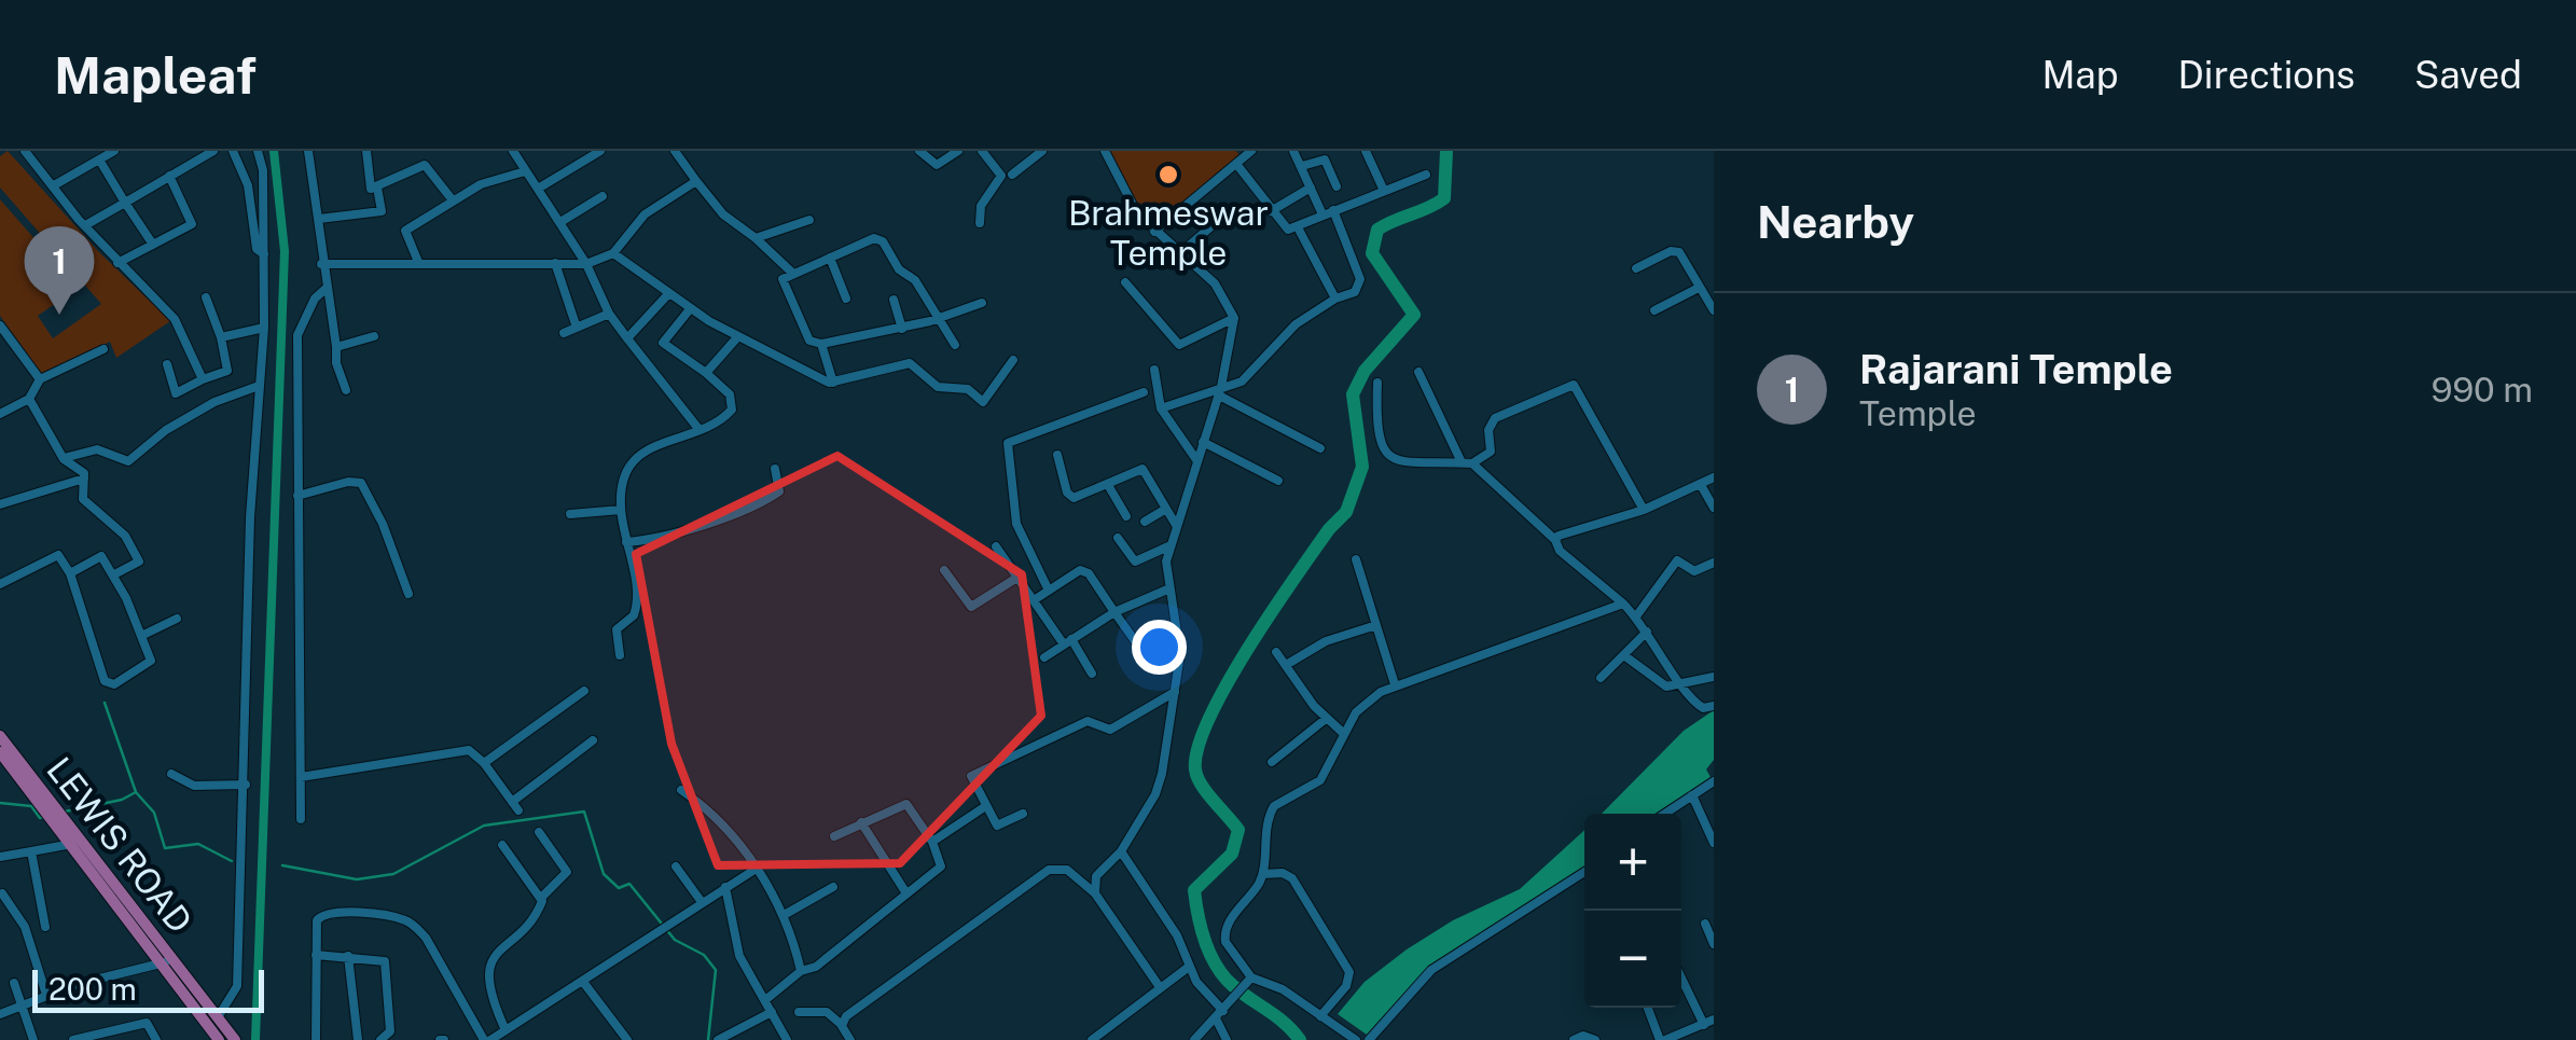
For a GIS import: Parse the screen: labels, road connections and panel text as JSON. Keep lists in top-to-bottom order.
{
  "streets": {
    "main road": ["LEWIS ROAD"]
  },
  "places": ["Brahmeswar Temple"],
  "scale_bar": "200 m",
  "page": {
    "header": "Mapleaf",
    "nav": ["Map", "Directions", "Saved"],
    "heading": "Nearby",
    "pins": "1",
    "list": [
      {
        "mark": "1",
        "name": "Rajarani Temple",
        "note": "Temple",
        "value": "990 m"
      }
    ],
    "map_buttons": ["+", "−"],
    "scale": "200 m"
  }
}
